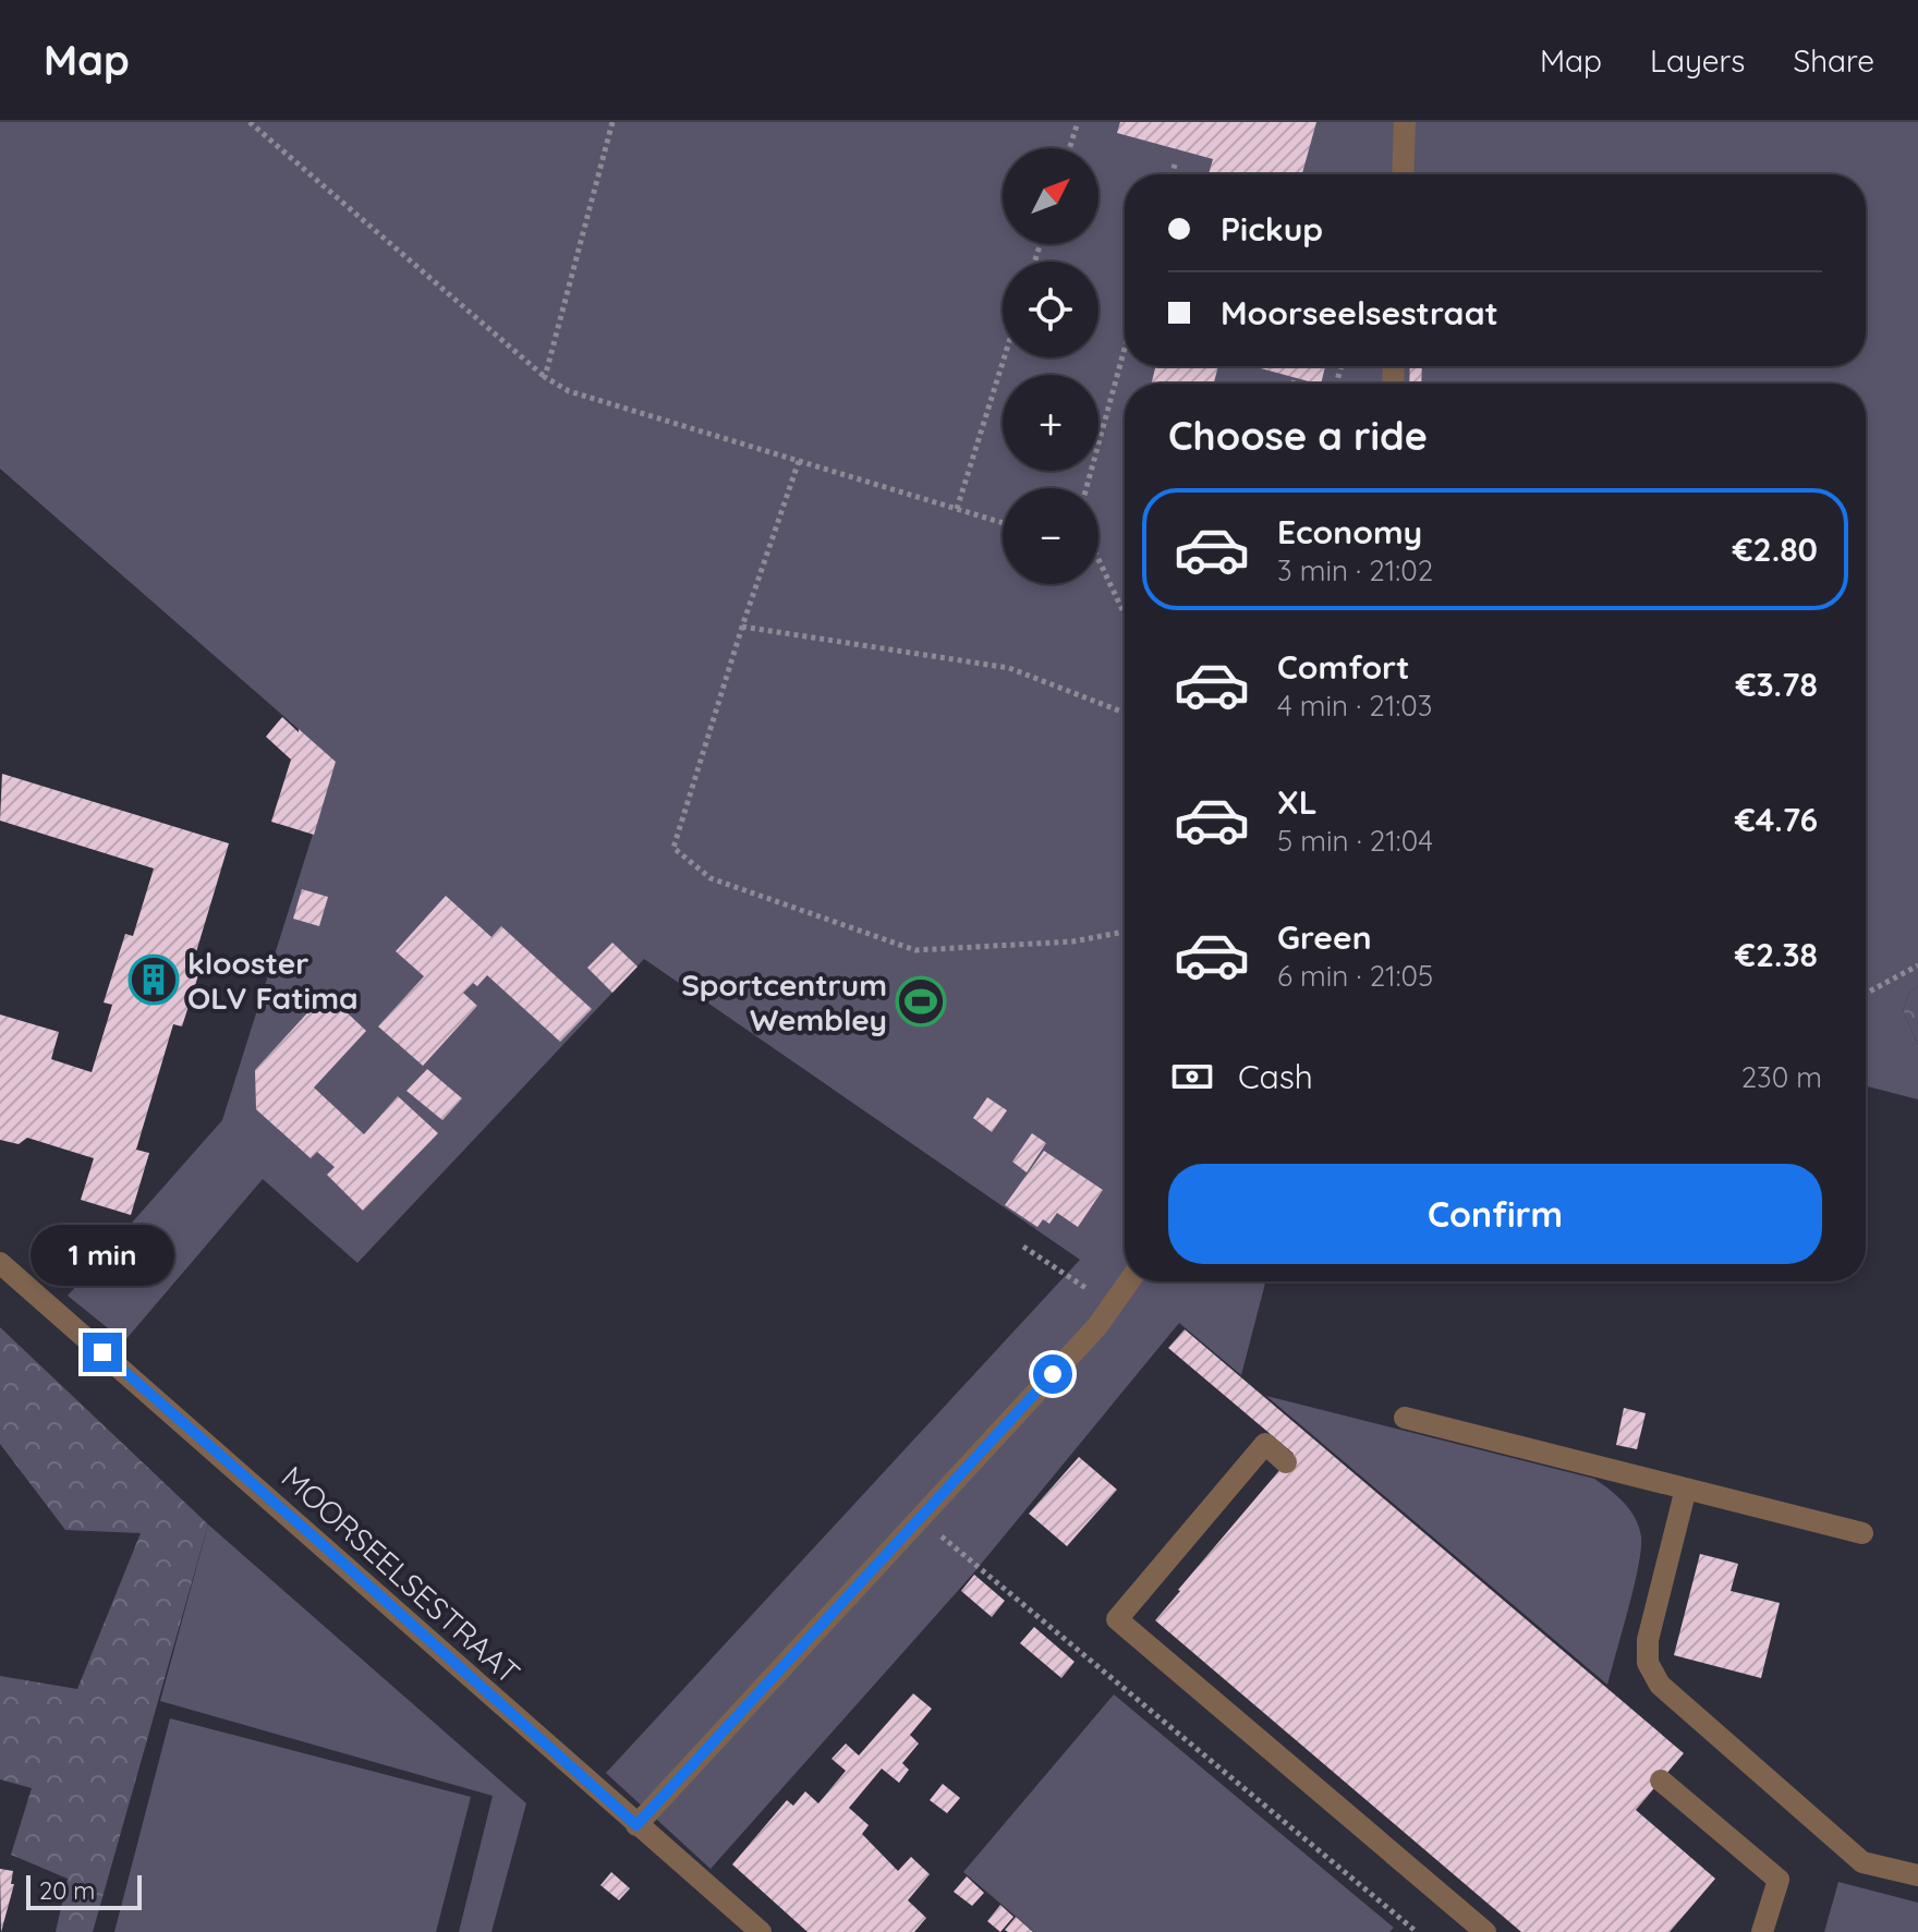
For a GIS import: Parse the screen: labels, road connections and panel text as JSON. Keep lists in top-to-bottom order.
{
  "streets": {
    "street": ["MOORSEELSESTRAAT"]
  },
  "places": {
    "building": ["klooster OLV Fatima"],
    "sports": ["Sportcentrum Wembley"]
  },
  "scale_bar": "20 m",
  "north": "top right",
  "page": {
    "header": "Map",
    "nav": ["Map", "Layers", "Share"],
    "map_buttons": ["+", "−"],
    "banner": ["Pickup", "Moorseelsestraat"],
    "heading": "Choose a ride",
    "list": [
      {
        "name": "Economy",
        "note": "3 min · 21:02",
        "value": "€2.80"
      },
      {
        "name": "Comfort",
        "note": "4 min · 21:03",
        "value": "€3.78"
      },
      {
        "name": "XL",
        "note": "5 min · 21:04",
        "value": "€4.76"
      },
      {
        "name": "Green",
        "note": "6 min · 21:05",
        "value": "€2.38"
      }
    ],
    "pay": ["Cash", "230 m"],
    "buttons": "Confirm",
    "bubble": "1 min",
    "scale": "20 m"
  }
}
